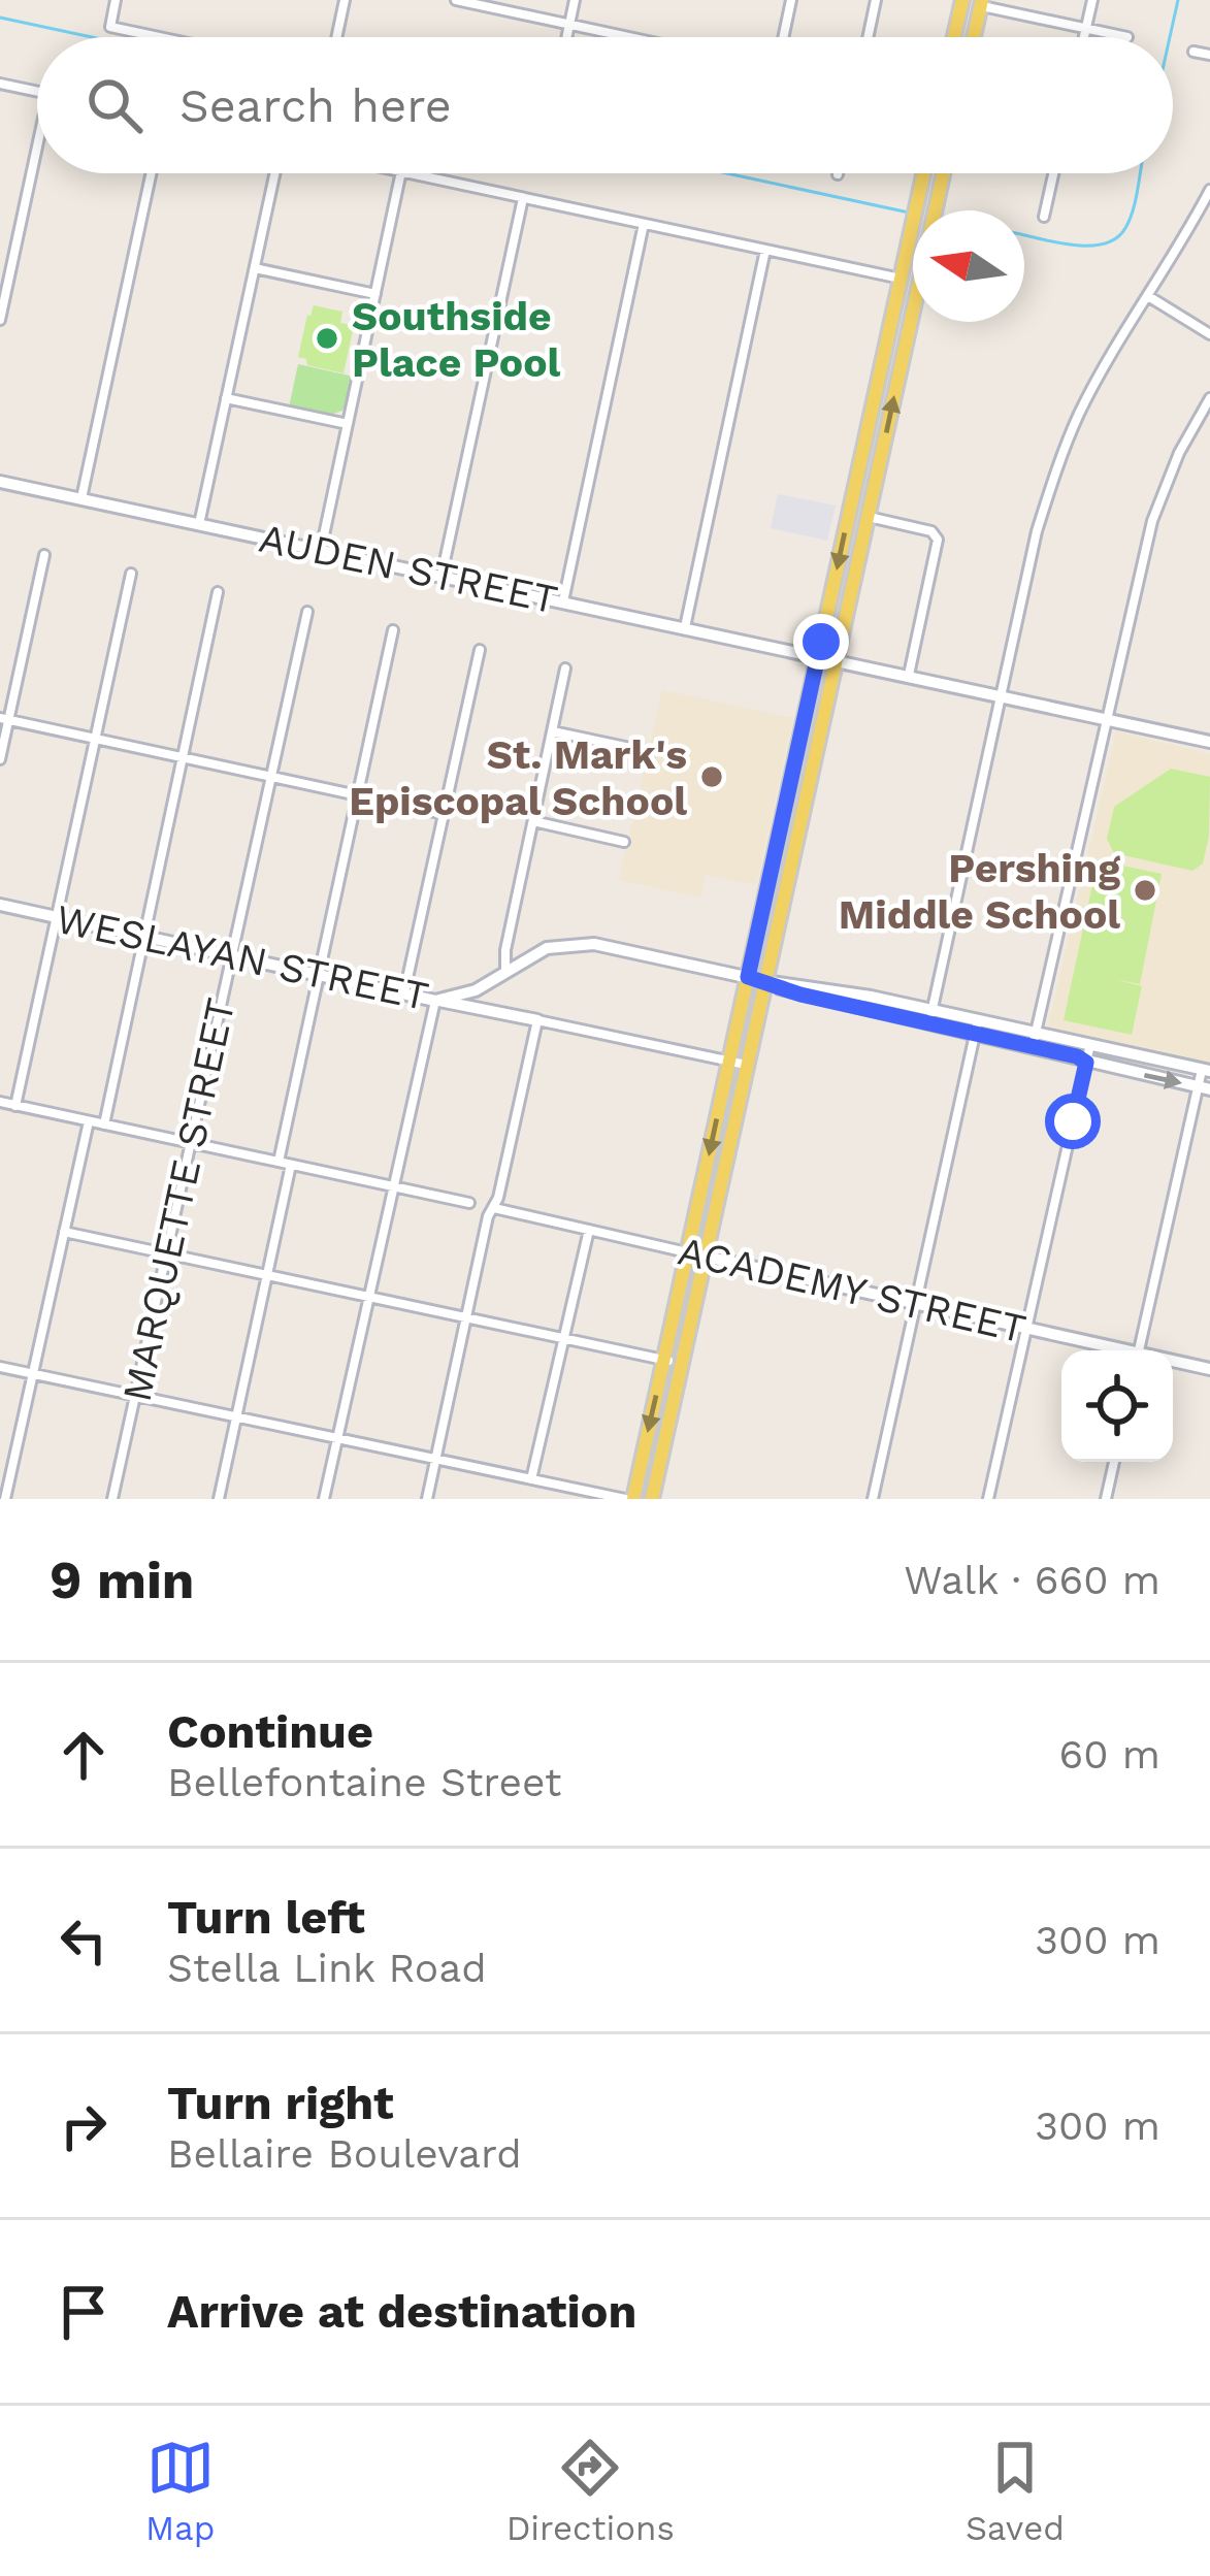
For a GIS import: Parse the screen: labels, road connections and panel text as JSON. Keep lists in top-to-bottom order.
{
  "streets": {
    "street": [
      "AUDEN STREET",
      "WESLAYAN STREET",
      "MARQUETTE STREET",
      "ACADEMY STREET"
    ]
  },
  "crossings": [
    ["WESLAYAN STREET", "MARQUETTE STREET"]
  ],
  "places": ["Southside Place Pool", "St. Mark's Episcopal School", "Pershing Middle School"],
  "north": "left",
  "page": {
    "search": "Search here",
    "heading": ["9 min", "Walk · 660 m"],
    "list": [
      ["Continue", "Bellefontaine Street", "60 m"],
      ["Turn left", "Stella Link Road", "300 m"],
      ["Turn right", "Bellaire Boulevard", "300 m"],
      "Arrive at destination"
    ],
    "nav": ["Map", "Directions", "Saved"]
  }
}
